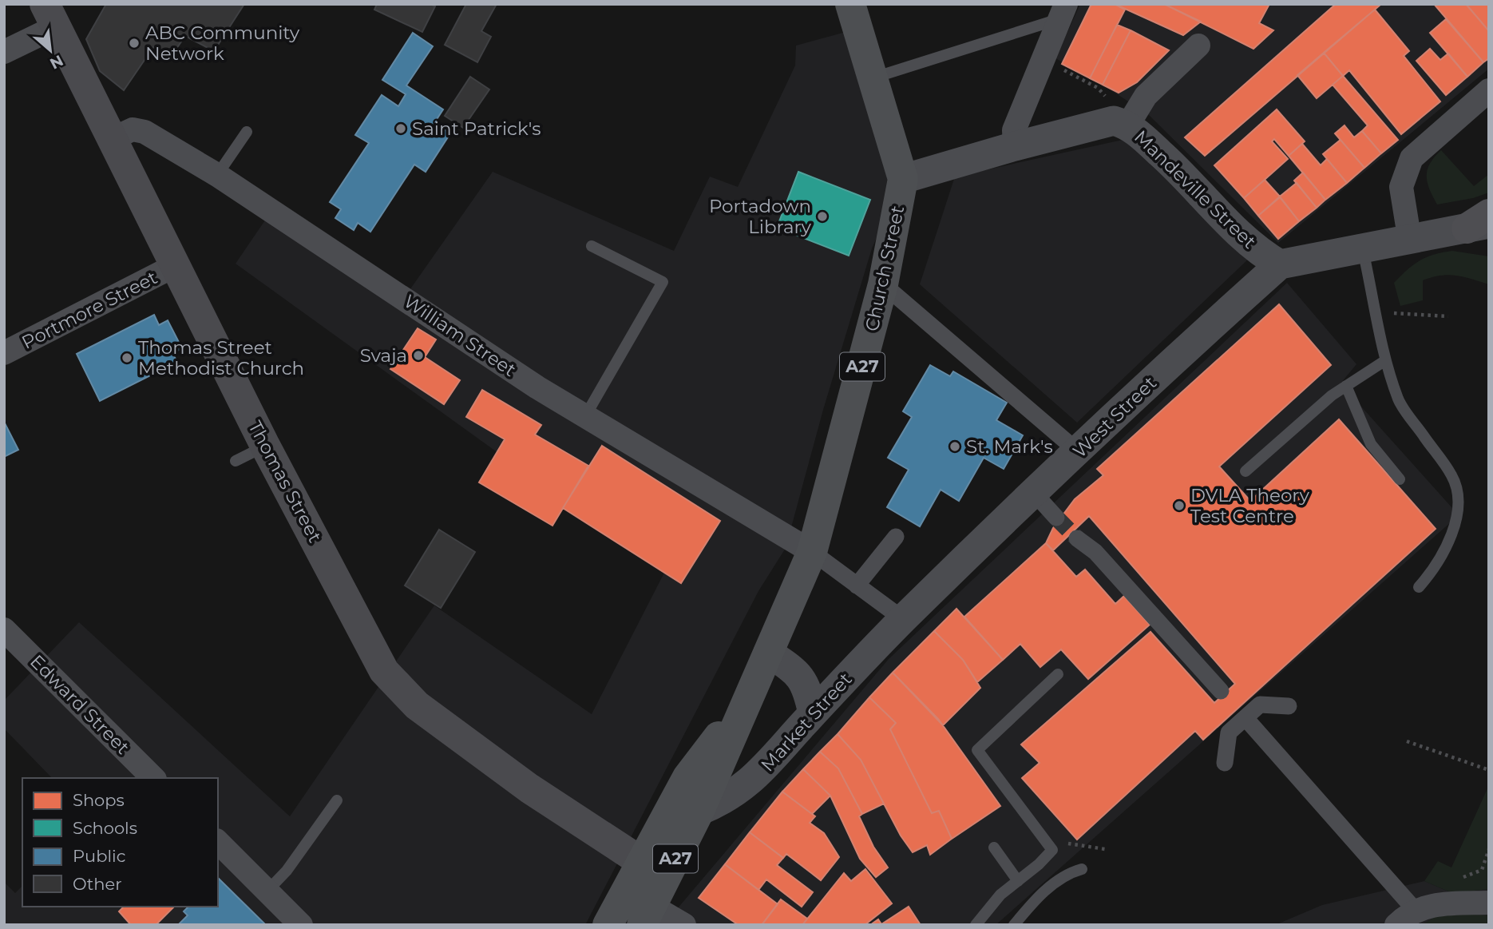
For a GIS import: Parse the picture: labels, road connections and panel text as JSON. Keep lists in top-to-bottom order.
{
  "streets": {
    "main road": ["Church Street", "A27", "Thomas Street"],
    "street": [
      "Mandeville Street",
      "Portmore Street",
      "William Street",
      "West Street",
      "Edward Street",
      "Market Street"
    ]
  },
  "crossings": [
    ["Mandeville Street", "Church Street"],
    ["Mandeville Street", "A27"],
    ["Mandeville Street", "West Street"],
    ["Church Street", "William Street"],
    ["Church Street", "A27"],
    ["Portmore Street", "Thomas Street"],
    ["William Street", "A27"],
    ["William Street", "Thomas Street"],
    ["A27", "Thomas Street"],
    ["A27", "Market Street"],
    ["West Street", "Market Street"]
  ],
  "places": [
    "ABC Community Network",
    "Saint Patrick's",
    "Portadown Library",
    "Svaja",
    "Thomas Street Methodist Church",
    "St. Mark's",
    "DVLA Theory Test Centre"
  ],
  "legend": [
    "Shops",
    "Schools",
    "Public",
    "Other"
  ],
  "north": "bottom right"
}
